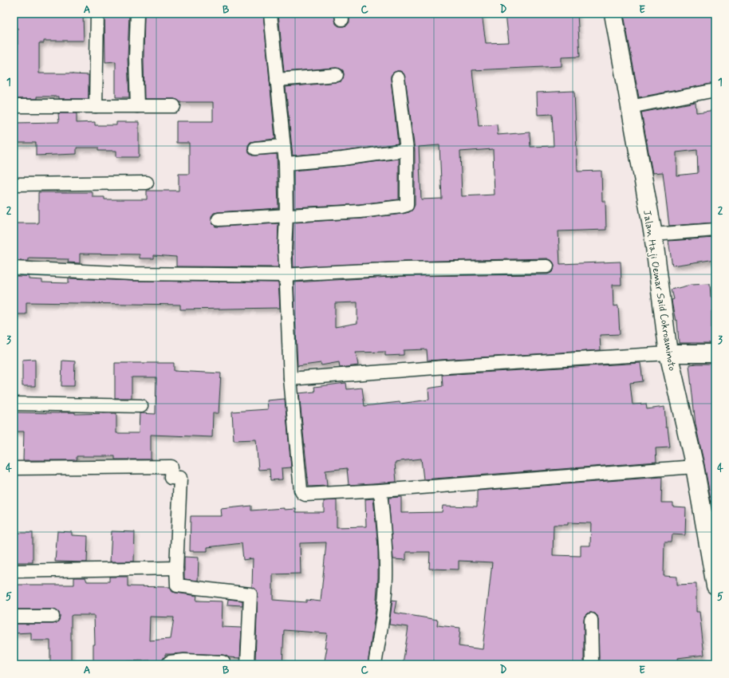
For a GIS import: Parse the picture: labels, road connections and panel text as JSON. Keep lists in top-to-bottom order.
{
  "streets": {
    "main road": ["Jalan Haji Oemar Said Cokroaminoto"]
  },
  "grid": {
    "columns": [
      "A",
      "B",
      "C",
      "D",
      "E"
    ],
    "rows": [
      "1",
      "2",
      "3",
      "4",
      "5"
    ]
  }
}
